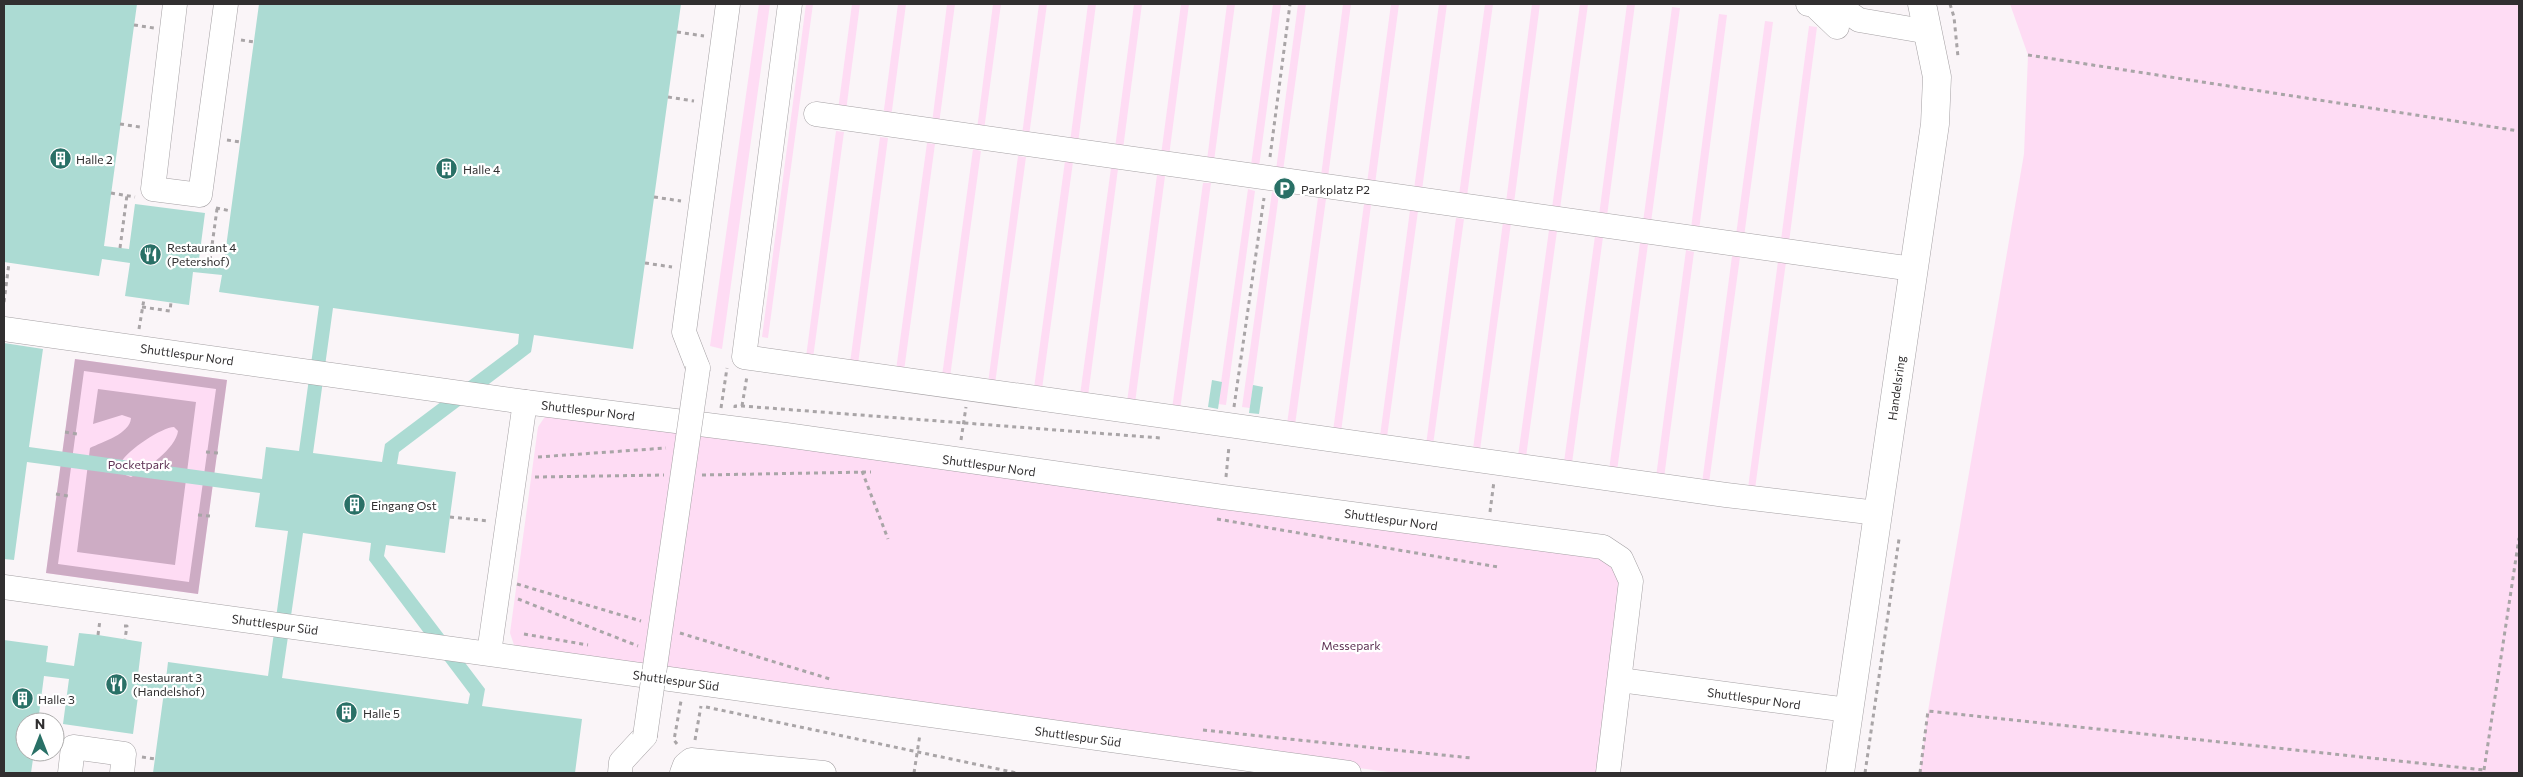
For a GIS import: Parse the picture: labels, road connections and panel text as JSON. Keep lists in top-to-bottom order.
{
  "streets": {
    "main road": ["Handelsring"],
    "street": ["Shuttlespur Nord", "Shuttlespur Süd"]
  },
  "crossings": [
    ["Shuttlespur Nord", "Handelsring"]
  ],
  "parks": ["Pocketpark", "Messepark"],
  "places": {
    "building": [
      "Halle 2",
      "Halle 4",
      "Eingang Ost",
      "Halle 3",
      "Halle 5"
    ],
    "parking": ["Parkplatz P2"],
    "restaurant": ["Restaurant 4 (Petershof)", "Restaurant 3 (Handelshof)"]
  },
  "north": "top"
}
